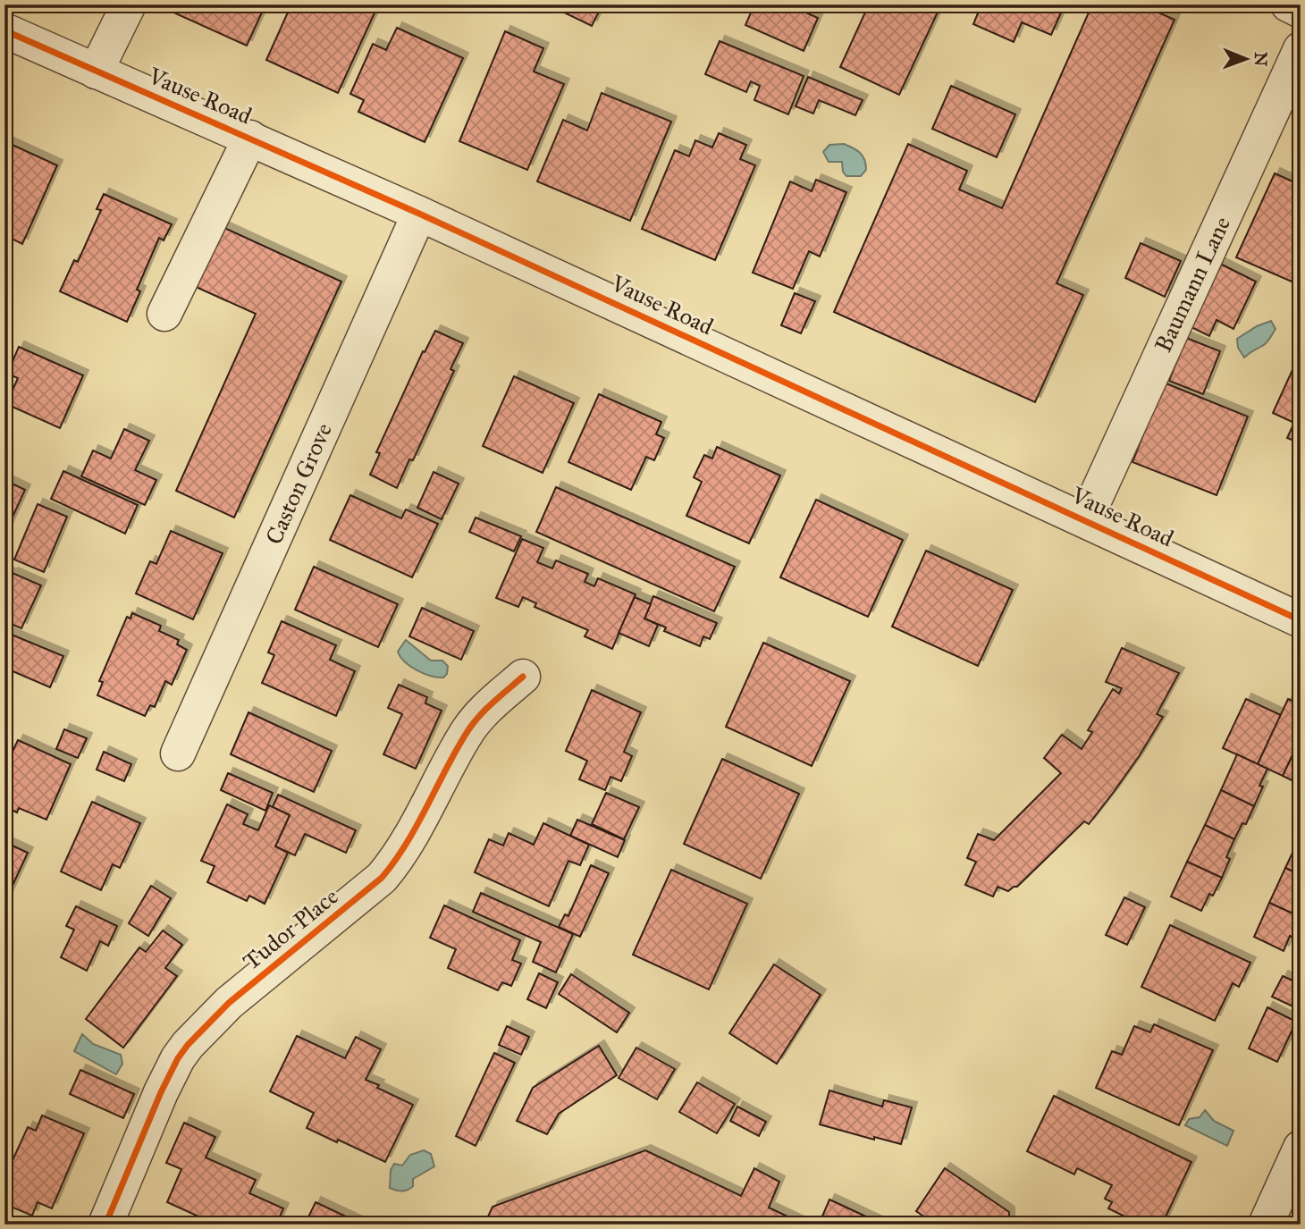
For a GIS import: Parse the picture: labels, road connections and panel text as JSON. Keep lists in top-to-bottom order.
{
  "streets": {
    "street": [
      "Vause Road",
      "Baumann Lane",
      "Caston Grove",
      "Tudor Place"
    ]
  },
  "crossings": [
    ["Vause Road", "Baumann Lane"],
    ["Vause Road", "Caston Grove"]
  ],
  "north": "right"
}
